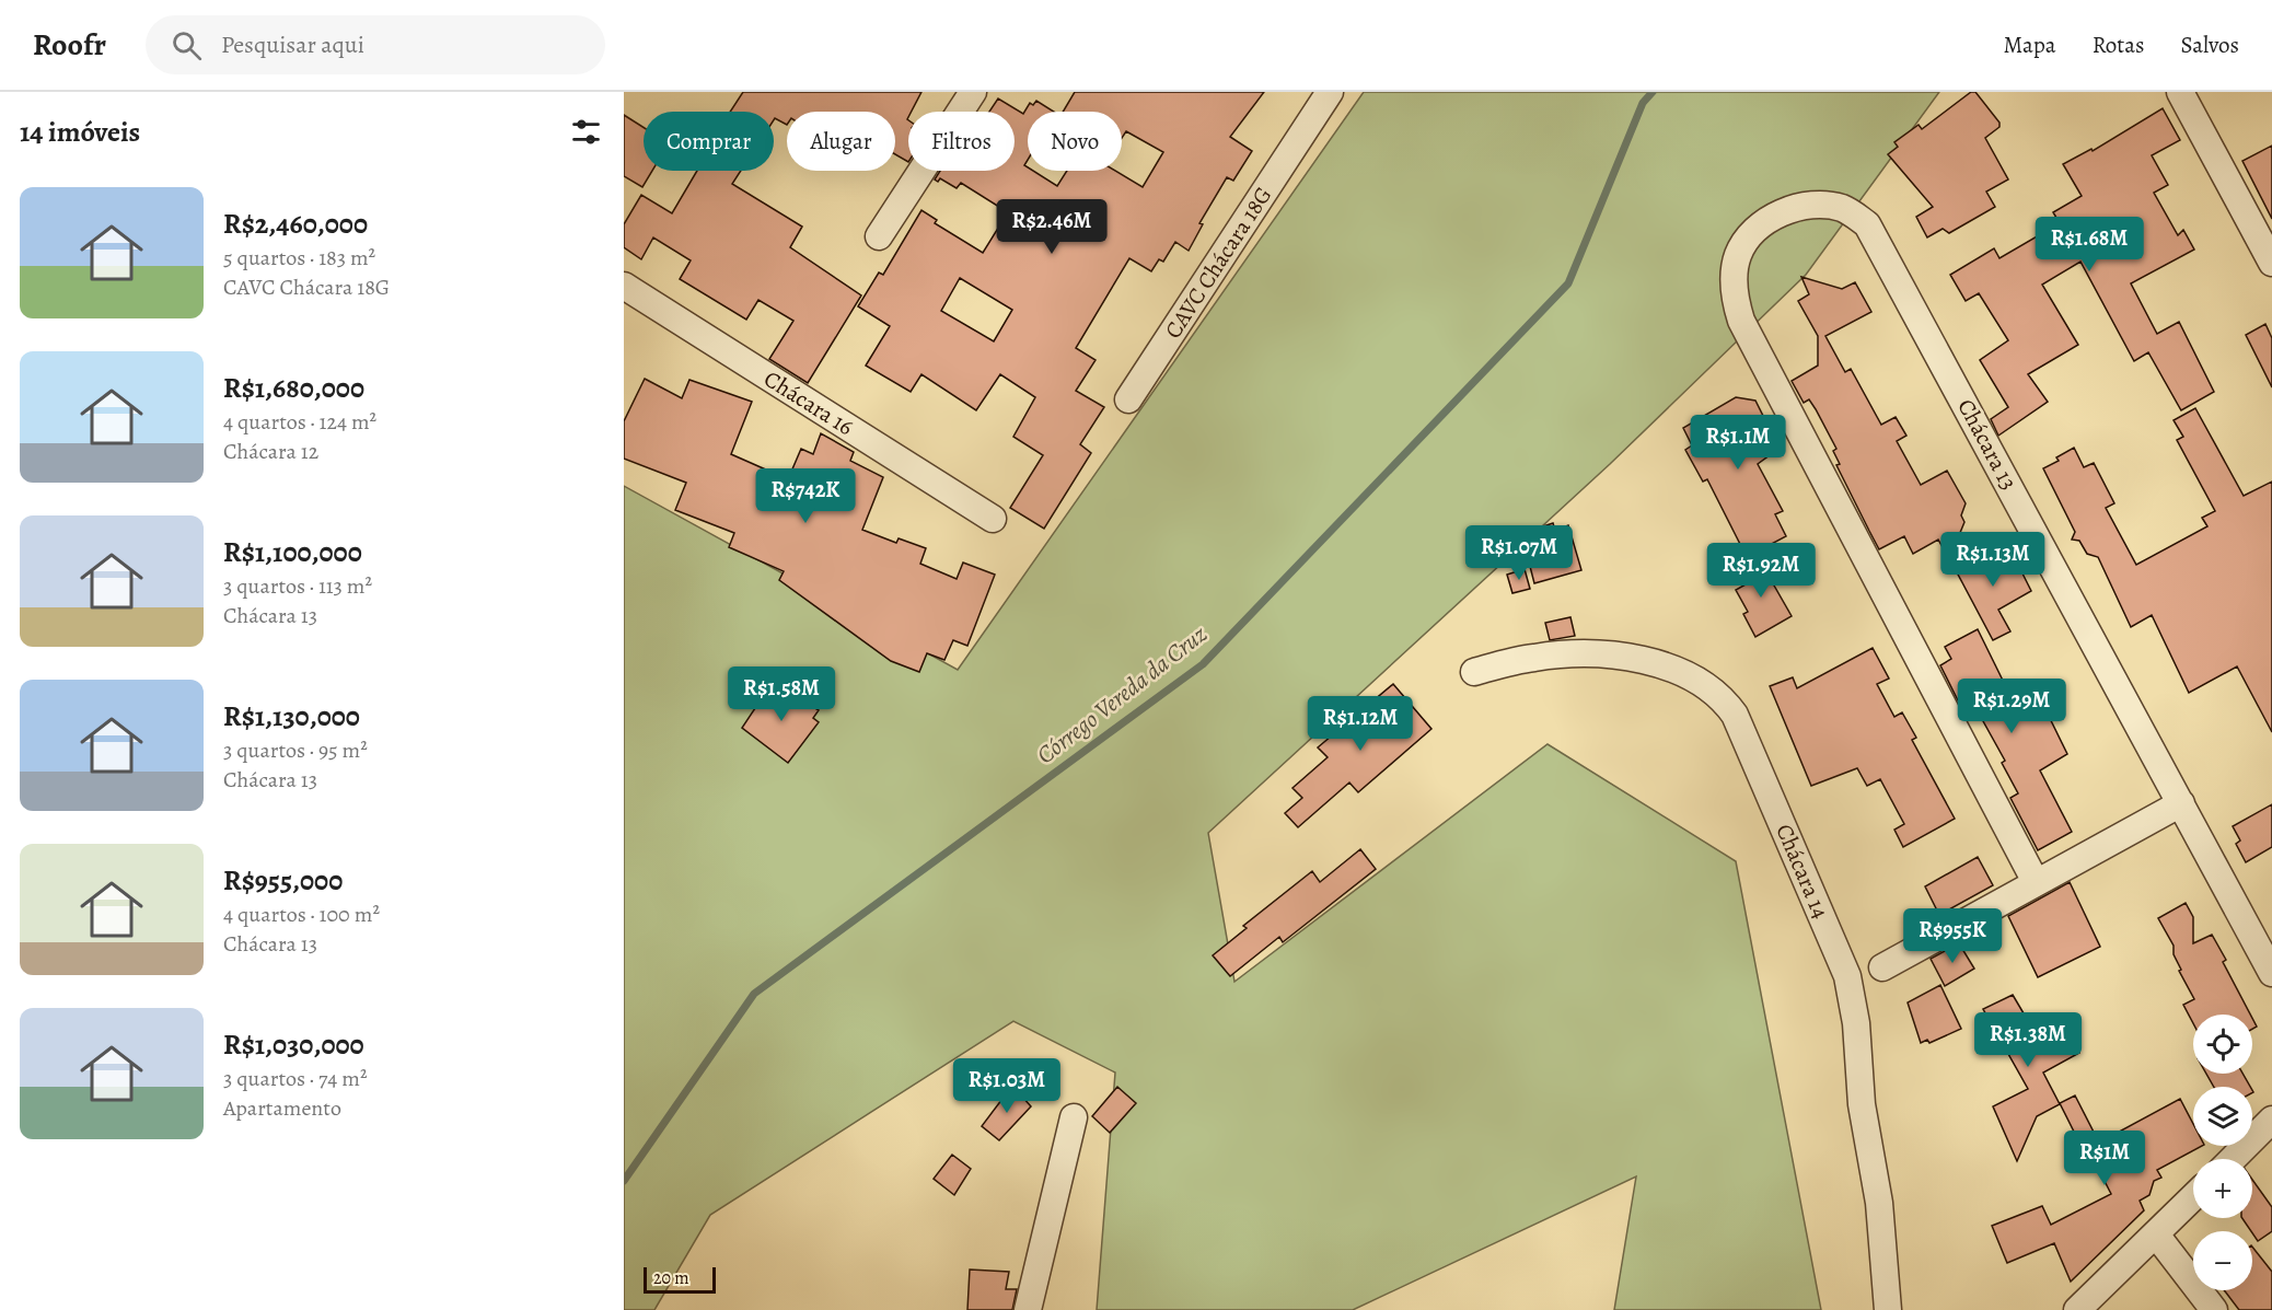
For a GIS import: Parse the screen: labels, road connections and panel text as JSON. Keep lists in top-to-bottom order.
{
  "streets": {
    "street": [
      "CAVC Chácara 18G",
      "Chácara 16",
      "Chácara 13",
      "Chácara 14"
    ]
  },
  "water": ["Córrego Vereda da Cruz"],
  "scale_bar": "20 m",
  "page": {
    "header": "Roofr",
    "search": "Pesquisar aqui",
    "nav": ["Mapa", "Rotas", "Salvos"],
    "heading": "14 imóveis",
    "chip": [
      "Comprar",
      "Alugar",
      "Filtros",
      "Novo"
    ],
    "list": [
      {
        "name": "R$2,460,000",
        "note": "5 quartos · 183 m² · CAVC Chácara 18G"
      },
      {
        "name": "R$1,680,000",
        "note": "4 quartos · 124 m² · Chácara 12"
      },
      {
        "name": "R$1,100,000",
        "note": "3 quartos · 113 m² · Chácara 13"
      },
      {
        "name": "R$1,130,000",
        "note": "3 quartos · 95 m² · Chácara 13"
      },
      {
        "name": "R$955,000",
        "note": "4 quartos · 100 m² · Chácara 13"
      },
      {
        "name": "R$1,030,000",
        "note": "3 quartos · 74 m² · Apartamento"
      }
    ],
    "price": [
      "R$2.46M",
      "R$1.68M",
      "R$1.1M",
      "R$742K",
      "R$1.07M",
      "R$1.13M",
      "R$1.92M",
      "R$1.58M",
      "R$1.29M",
      "R$1.12M",
      "R$955K",
      "R$1.38M",
      "R$1.03M",
      "R$1M"
    ],
    "map_buttons": ["+", "−"],
    "scale": "20 m"
  }
}
